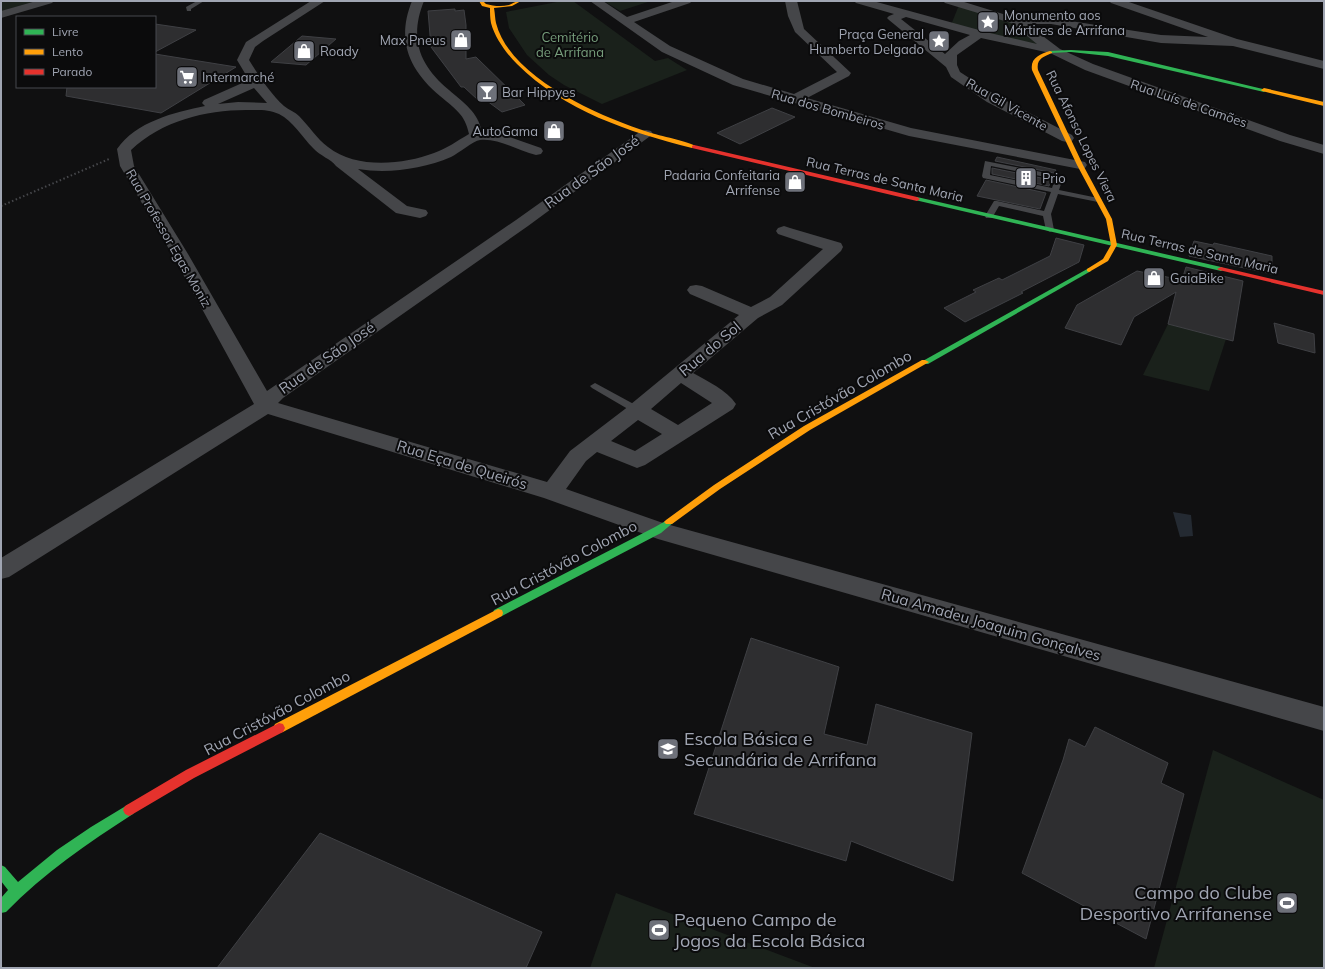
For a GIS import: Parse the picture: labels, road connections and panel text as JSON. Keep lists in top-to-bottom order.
{
  "streets": {
    "main road": ["Rua Afonso Lopes Viera", "Rua Terras de Santa Maria", "Rua Cristóvão Colombo"],
    "street": [
      "Rua Luís de Camões",
      "Rua Gil Vicente",
      "Rua dos Bombeiros",
      "Rua de São José",
      "Rua Professor Egas Moniz",
      "Rua do Sol",
      "Rua Eça de Queirós",
      "Rua Amadeu Joaquim Gonçalves"
    ]
  },
  "crossings": [
    ["Rua Luís de Camões", "Rua Afonso Lopes Viera"],
    ["Rua Gil Vicente", "Rua Afonso Lopes Viera"],
    ["Rua dos Bombeiros", "Rua Afonso Lopes Viera"],
    ["Rua Afonso Lopes Viera", "Rua Terras de Santa Maria"],
    ["Rua Afonso Lopes Viera", "Rua Cristóvão Colombo"],
    ["Rua de São José", "Rua Terras de Santa Maria"],
    ["Rua de São José", "Rua Professor Egas Moniz"],
    ["Rua de São José", "Rua Eça de Queirós"],
    ["Rua Terras de Santa Maria", "Rua Cristóvão Colombo"],
    ["Rua Professor Egas Moniz", "Rua Eça de Queirós"],
    ["Rua do Sol", "Rua Eça de Queirós"],
    ["Rua Cristóvão Colombo", "Rua Eça de Queirós"],
    ["Rua Cristóvão Colombo", "Rua Amadeu Joaquim Gonçalves"],
    ["Rua Eça de Queirós", "Rua Amadeu Joaquim Gonçalves"]
  ],
  "parks": ["Cemitério de Arrifana"],
  "places": {
    "place": ["Monumento aos Mártires de Arrifana", "Praça General Humberto Delgado"],
    "shop": [
      "Max Pneus",
      "Roady",
      "AutoGama",
      "Padaria Confeitaria Arrifense",
      "GaiaBike"
    ],
    "supermarket": ["Intermarché"],
    "bar": ["Bar Hippyes"],
    "building": ["Prio"],
    "school or university": ["Escola Básica e Secundária de Arrifana"],
    "sports": ["Campo do Clube Desportivo Arrifanense", "Pequeno Campo de Jogos da Escola Básica"]
  },
  "legend": ["Livre", "Lento", "Parado"]
}
